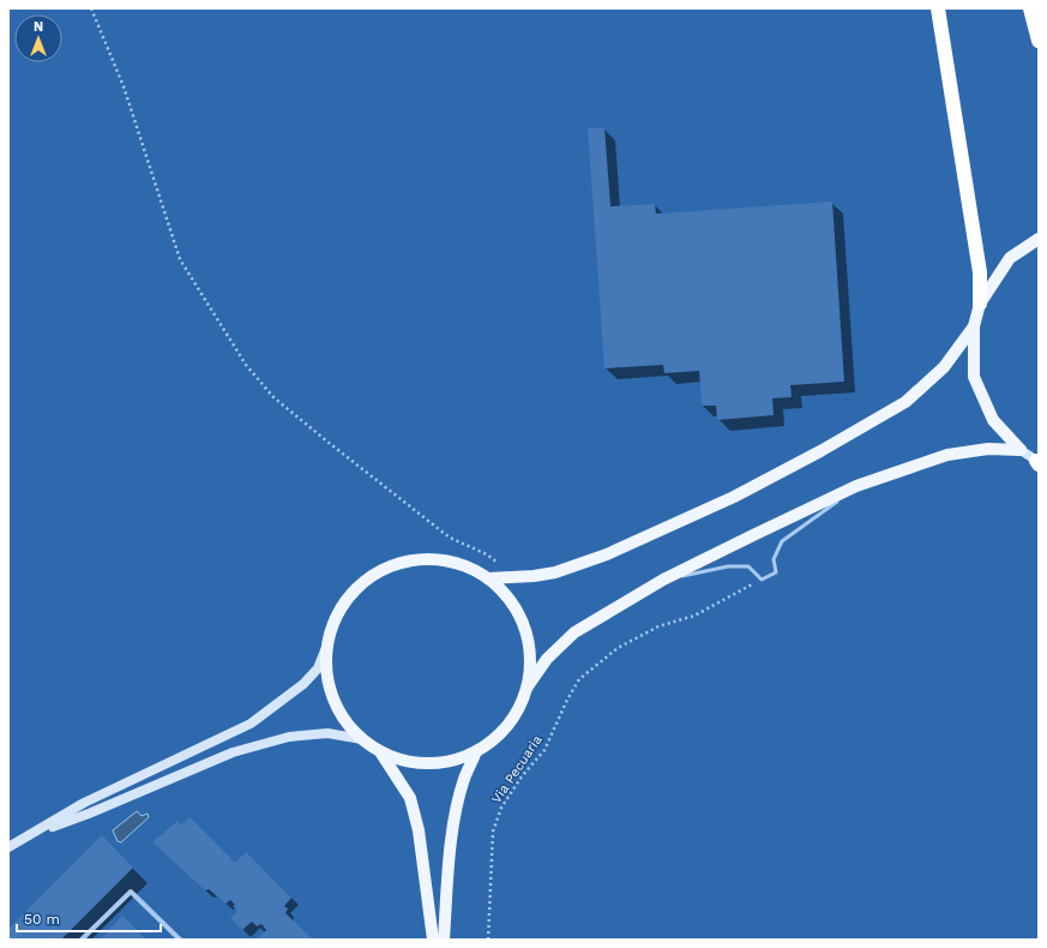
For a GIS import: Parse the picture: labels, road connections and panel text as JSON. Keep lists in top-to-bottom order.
{
  "streets": {
    "path": ["Via Pecuaria"]
  },
  "scale_bar": "50 m",
  "north": "top"
}
